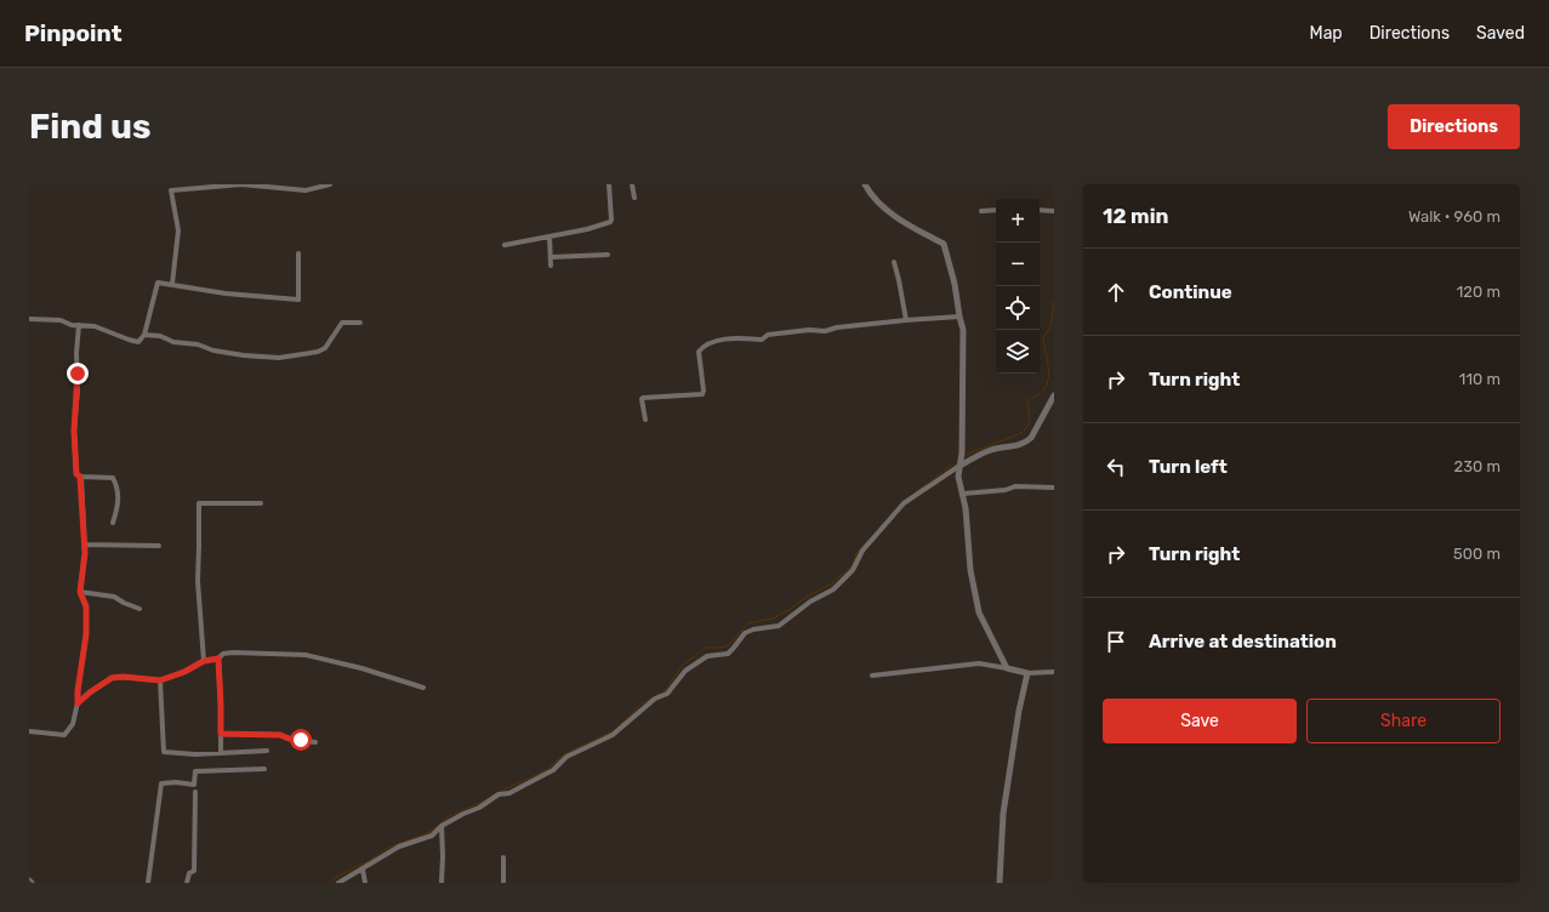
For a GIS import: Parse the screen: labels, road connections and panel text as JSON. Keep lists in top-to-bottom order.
{
  "page": {
    "header": "Pinpoint",
    "nav": ["Map", "Directions", "Saved"],
    "buttons": [
      "Directions",
      ["Save", "Share"]
    ],
    "title": "Find us",
    "heading": ["12 min", "Walk · 960 m"],
    "map_buttons": ["+", "−"],
    "list": [
      ["Continue", "120 m"],
      ["Turn right", "110 m"],
      ["Turn left", "230 m"],
      ["Turn right", "500 m"],
      "Arrive at destination"
    ]
  }
}
